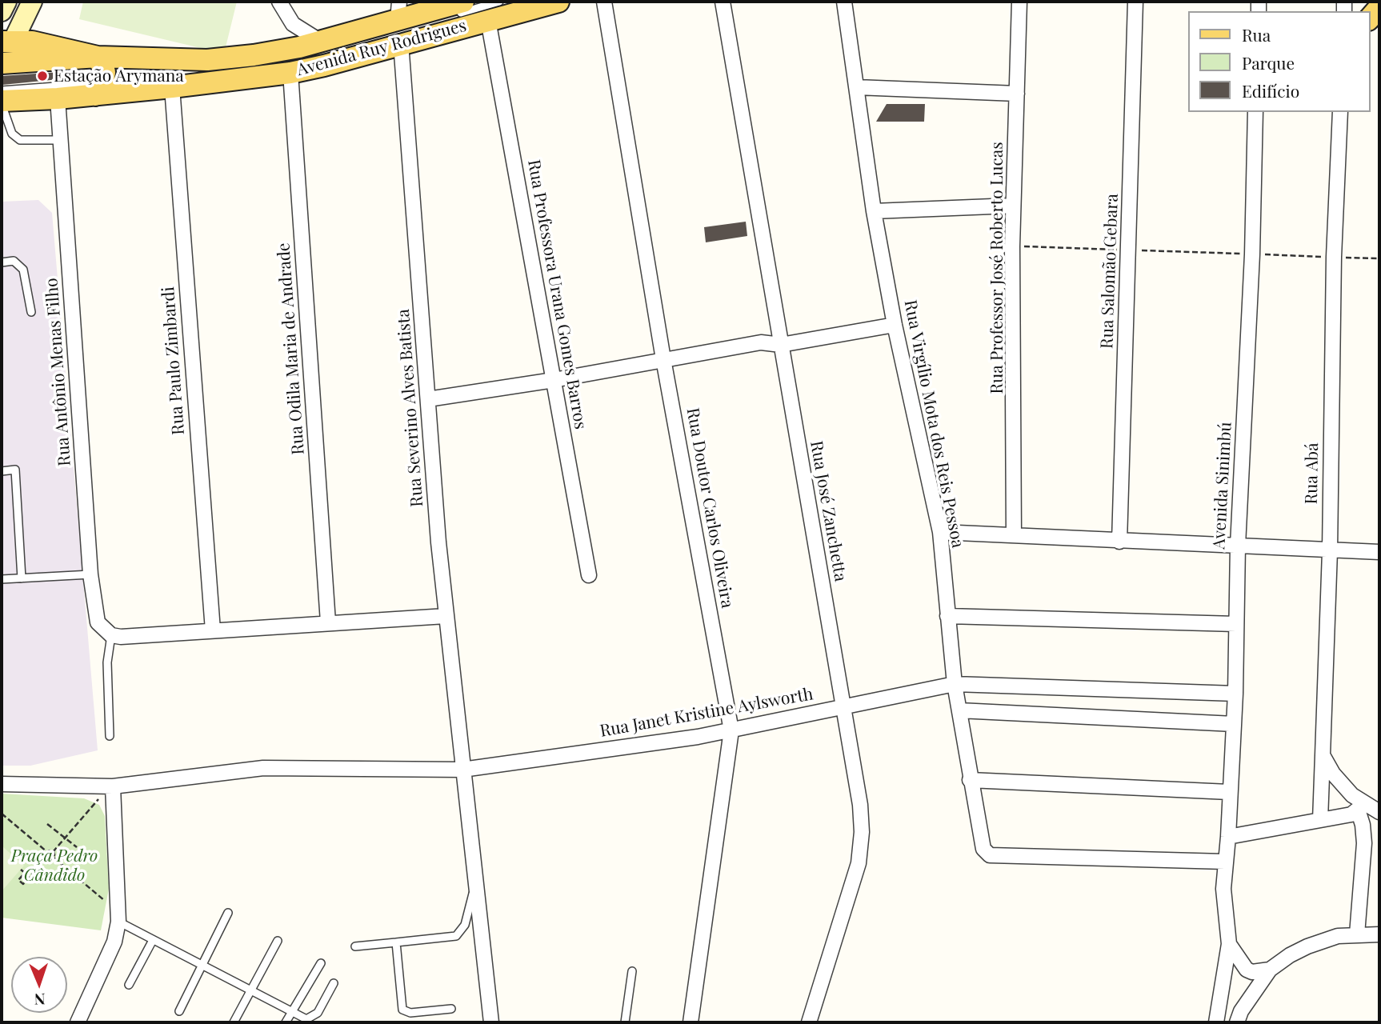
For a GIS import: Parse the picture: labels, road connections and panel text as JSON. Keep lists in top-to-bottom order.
{
  "streets": {
    "main road": ["Avenida Ruy Rodrigues"],
    "street": [
      "Rua Professor José Roberto Lucas",
      "Rua Salomão Gebara",
      "Rua Professora Urana Gomes Barros",
      "Rua Odila Maria de Andrade",
      "Rua Paulo Zimbardi",
      "Rua Antônio Menas Filho",
      "Rua Severino Alves Batista",
      "Rua Virgílio Mota dos Reis Pessoa",
      "Rua Abá",
      "Avenida Sinimbú",
      "Rua Doutor Carlos Oliveira",
      "Rua José Zanchetta",
      "Rua Janet Kristine Aylsworth"
    ]
  },
  "crossings": [
    ["Avenida Ruy Rodrigues", "Rua Professora Urana Gomes Barros"],
    ["Avenida Ruy Rodrigues", "Rua Odila Maria de Andrade"],
    ["Avenida Ruy Rodrigues", "Rua Paulo Zimbardi"],
    ["Avenida Ruy Rodrigues", "Rua Antônio Menas Filho"],
    ["Avenida Ruy Rodrigues", "Rua Severino Alves Batista"],
    ["Rua Severino Alves Batista", "Rua Janet Kristine Aylsworth"],
    ["Rua Virgílio Mota dos Reis Pessoa", "Avenida Sinimbú"],
    ["Rua Virgílio Mota dos Reis Pessoa", "Rua Janet Kristine Aylsworth"],
    ["Avenida Sinimbú", "Rua Janet Kristine Aylsworth"],
    ["Rua Doutor Carlos Oliveira", "Rua Janet Kristine Aylsworth"],
    ["Rua José Zanchetta", "Rua Janet Kristine Aylsworth"]
  ],
  "parks": ["Praça Pedro Cândido"],
  "places": ["Estação Arymana"],
  "legend": ["Rua", "Parque", "Edifício"],
  "north": "bottom"
}
